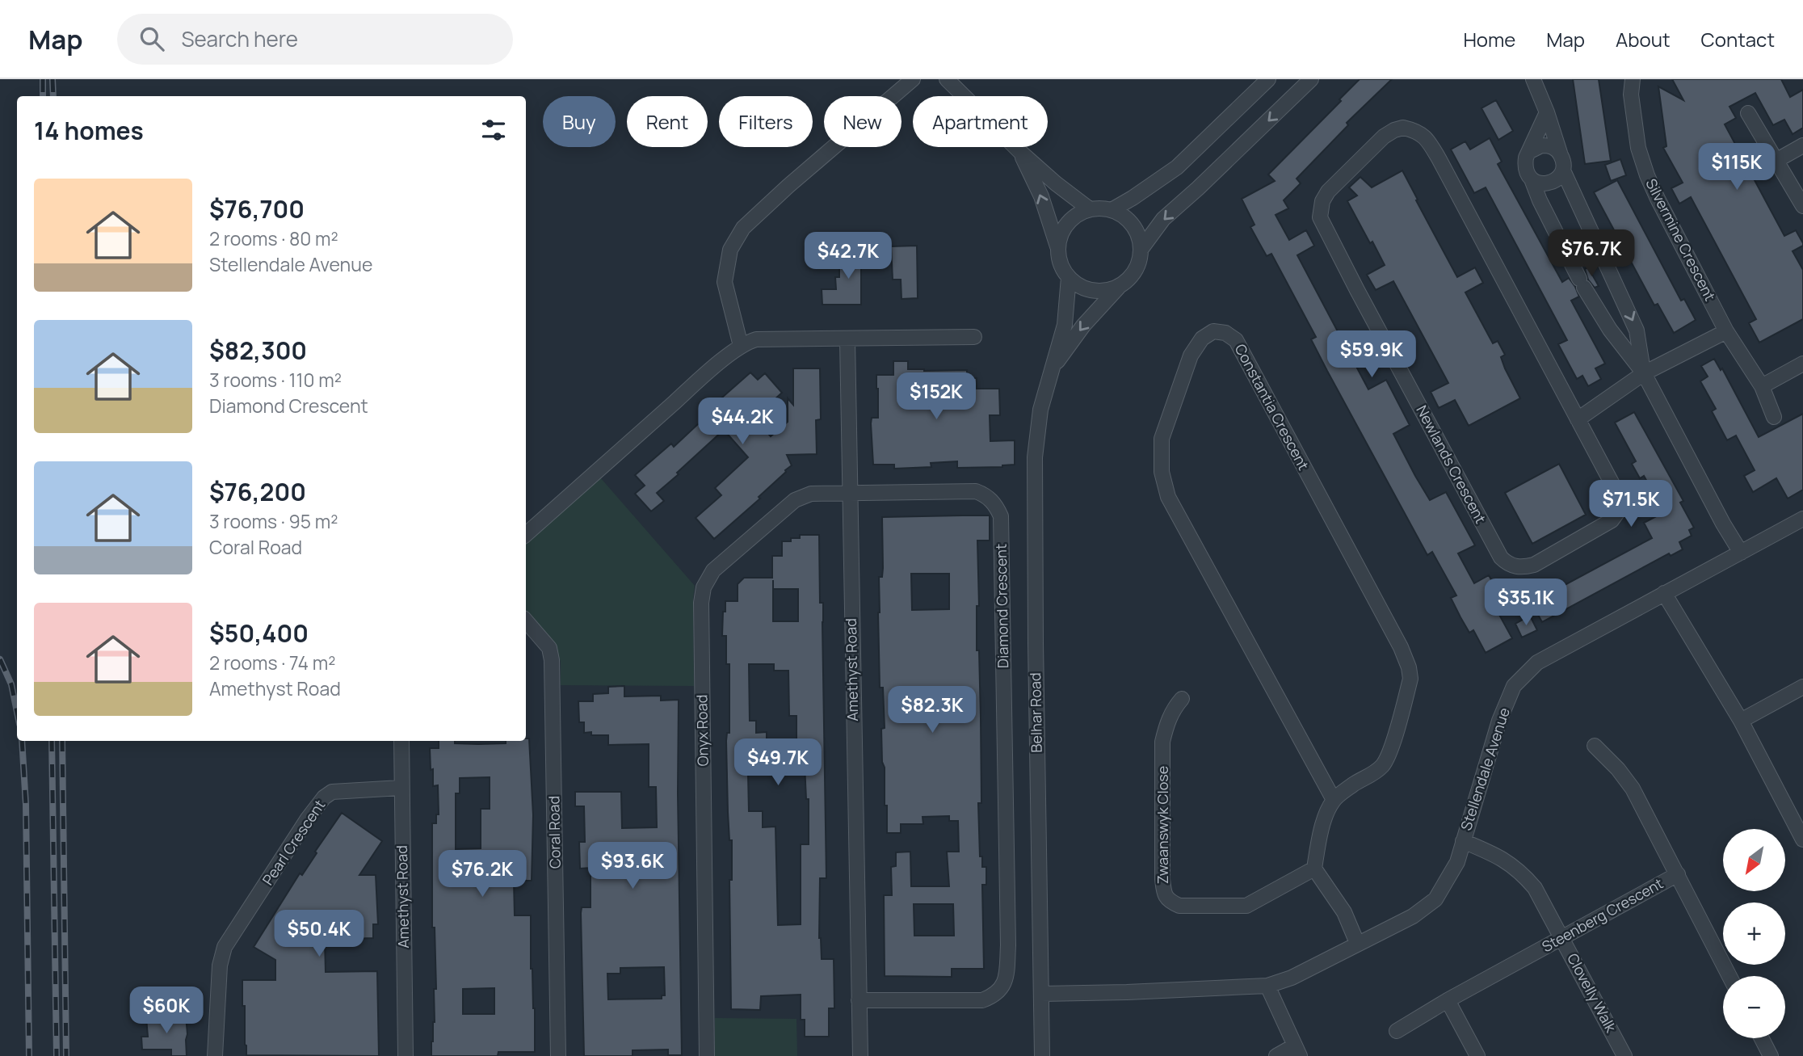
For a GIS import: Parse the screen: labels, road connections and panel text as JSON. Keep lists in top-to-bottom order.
{
  "streets": {
    "street": [
      "Silvermine Crescent",
      "Constantia Crescent",
      "Newlands Crescent",
      "Diamond Crescent",
      "Amethyst Road",
      "Belhar Road",
      "Onyx Road",
      "Stellendale Avenue",
      "Zwaanswyk Close",
      "Coral Road",
      "Pearl Crescent",
      "Steenberg Crescent",
      "Clovelly Walk"
    ]
  },
  "crossings": [
    ["Constantia Crescent", "Zwaanswyk Close"],
    ["Diamond Crescent", "Amethyst Road"],
    ["Diamond Crescent", "Onyx Road"],
    ["Amethyst Road", "Onyx Road"],
    ["Amethyst Road", "Pearl Crescent"],
    ["Belhar Road", "Stellendale Avenue"],
    ["Stellendale Avenue", "Clovelly Walk"],
    ["Steenberg Crescent", "Clovelly Walk"]
  ],
  "north": "bottom left",
  "page": {
    "header": "Map",
    "search": "Search here",
    "nav": [
      "Home",
      "Map",
      "About",
      "Contact"
    ],
    "chip": [
      "Buy",
      "Rent",
      "Filters",
      "New",
      "Apartment"
    ],
    "heading": "14 homes",
    "price": [
      "$115K",
      "$76.7K",
      "$42.7K",
      "$59.9K",
      "$152K",
      "$44.2K",
      "$71.5K",
      "$35.1K",
      "$82.3K",
      "$49.7K",
      "$93.6K",
      "$76.2K",
      "$50.4K",
      "$60K"
    ],
    "list": [
      {
        "name": "$76,700",
        "note": "2 rooms · 80 m² · Stellendale Avenue"
      },
      {
        "name": "$82,300",
        "note": "3 rooms · 110 m² · Diamond Crescent"
      },
      {
        "name": "$76,200",
        "note": "3 rooms · 95 m² · Coral Road"
      },
      {
        "name": "$50,400",
        "note": "2 rooms · 74 m² · Amethyst Road"
      }
    ],
    "map_buttons": ["+", "−"]
  }
}
